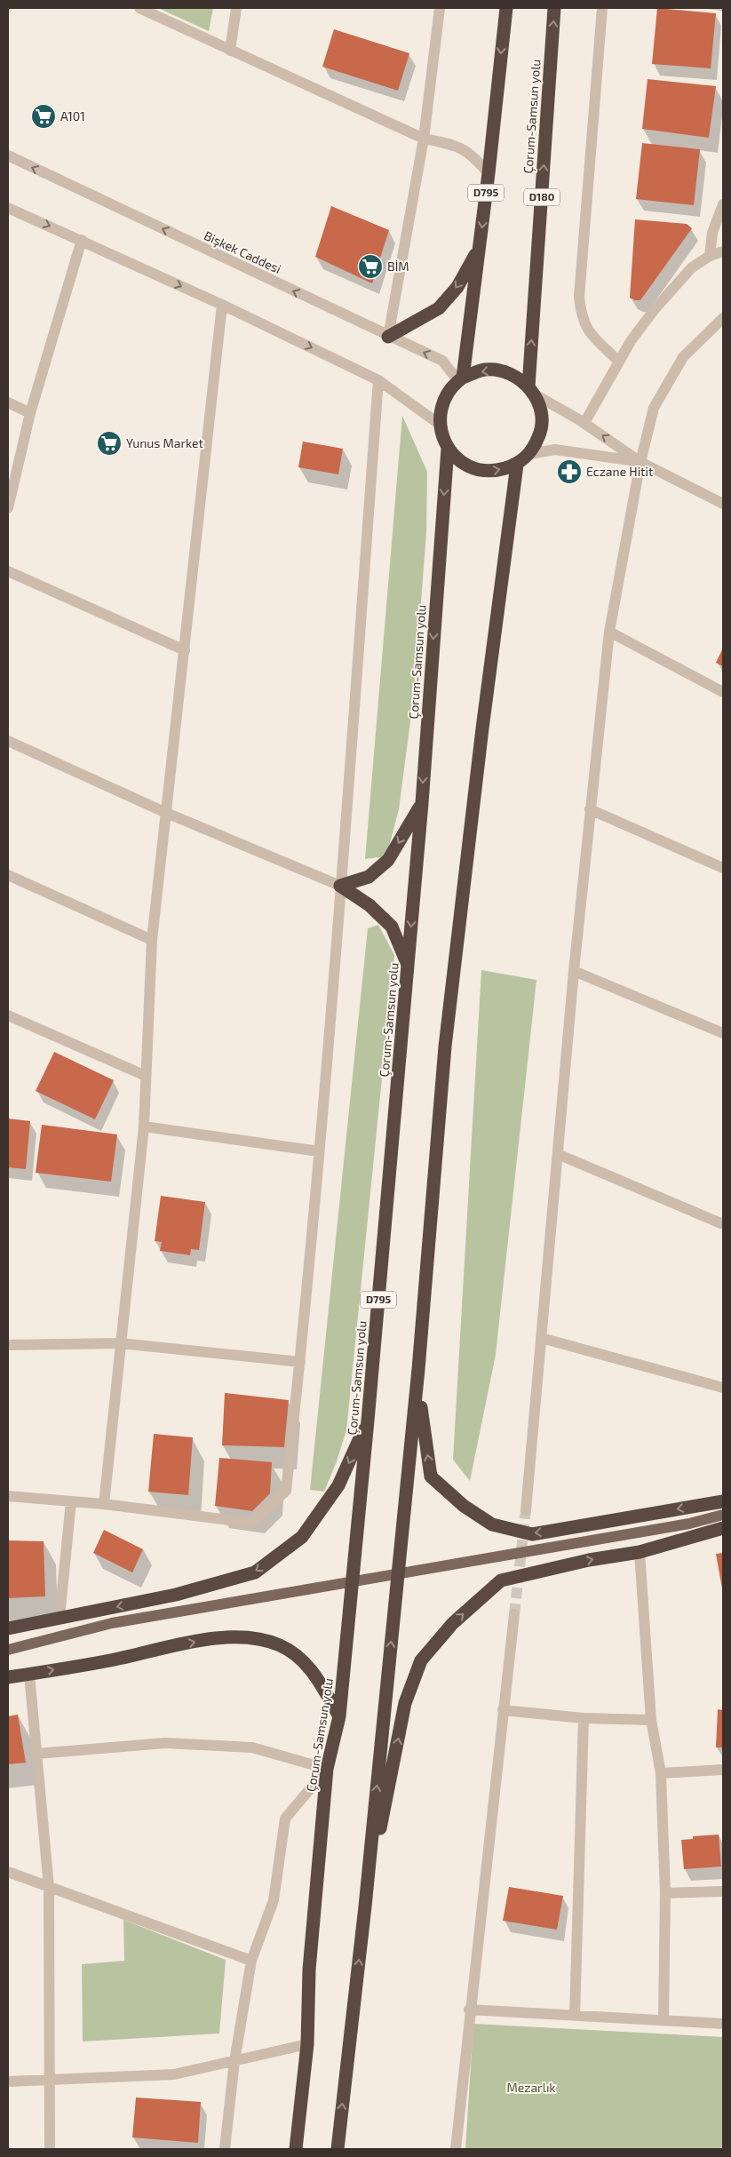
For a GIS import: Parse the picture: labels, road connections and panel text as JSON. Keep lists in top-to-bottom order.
{
  "streets": {
    "highway": ["Çorum-Samsun yolu", "D795", "D180"],
    "street": ["Bişkek Caddesi"]
  },
  "crossings": [
    ["Çorum-Samsun yolu", "D795"],
    ["Çorum-Samsun yolu", "Bişkek Caddesi"],
    ["D795", "Bişkek Caddesi"]
  ],
  "parks": ["Mezarlık"],
  "places": {
    "supermarket": ["A101", "BİM", "Yunus Market"],
    "pharmacy": ["Eczane Hitit"]
  }
}
